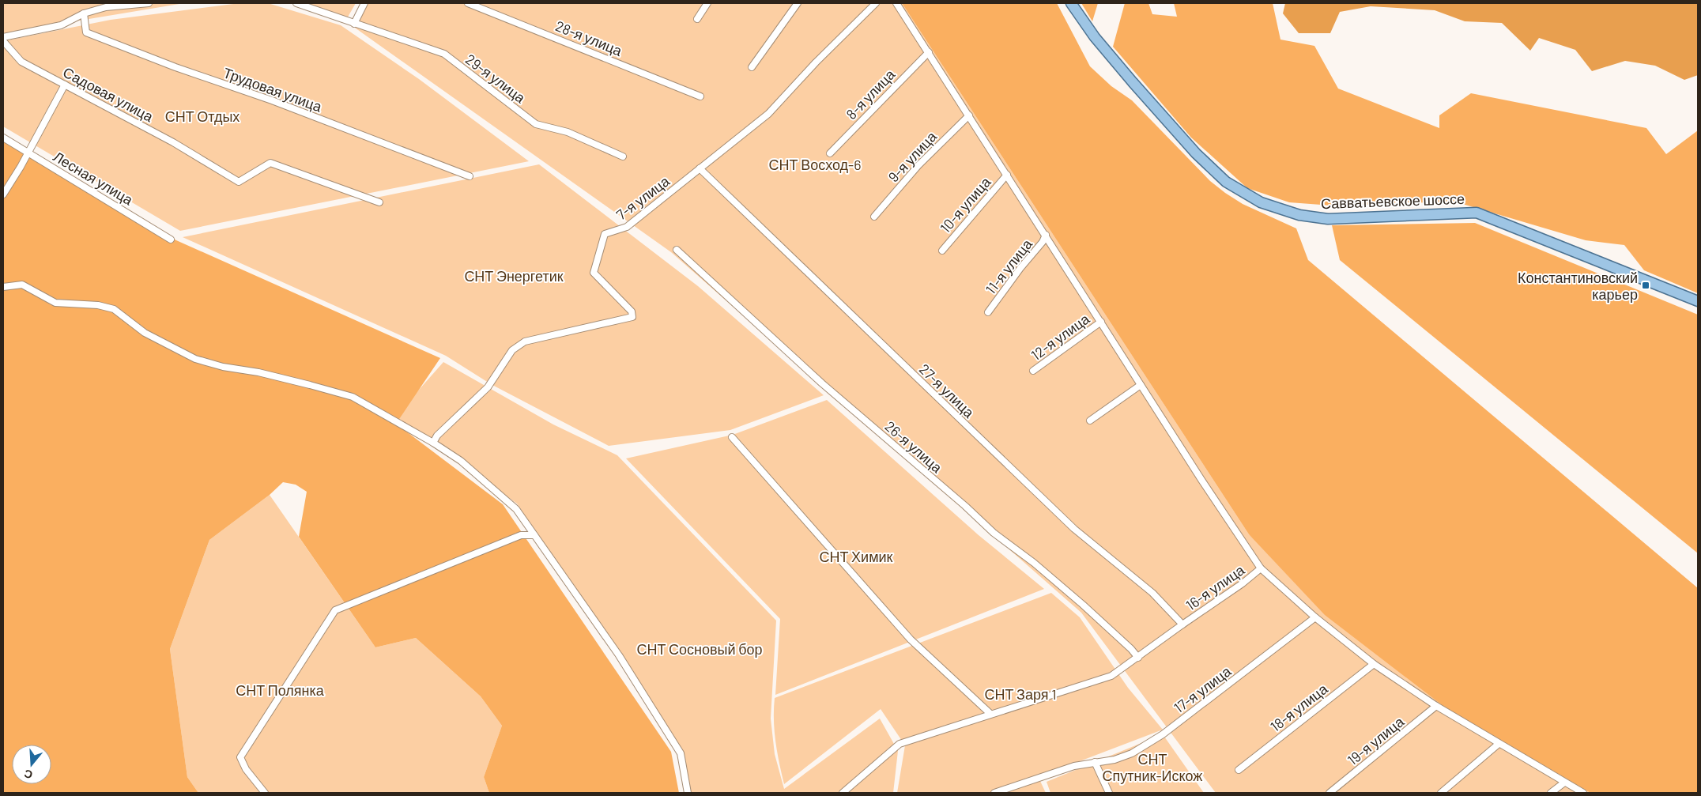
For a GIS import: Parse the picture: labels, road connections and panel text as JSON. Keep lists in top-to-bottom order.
{
  "streets": {
    "main road": ["Савватьевское шоссе"],
    "street": [
      "28-я улица",
      "29-я улица",
      "Трудовая улица",
      "Садовая улица",
      "8-я улица",
      "9-я улица",
      "Лесная улица",
      "7-я улица",
      "10-я улица",
      "11-я улица",
      "12-я улица",
      "27-я улица",
      "26-я улица",
      "16-я улица",
      "17-я улица",
      "18-я улица",
      "19-я улица"
    ]
  },
  "crossings": [
    ["7-я улица", "27-я улица"],
    ["27-я улица", "16-я улица"],
    ["26-я улица", "16-я улица"]
  ],
  "parks": [
    "СНТ Отдых",
    "СНТ Восход-6",
    "СНТ Энергетик",
    "СНТ Химик",
    "СНТ Сосновый бор",
    "СНТ Полянка",
    "СНТ Заря 1",
    "СНТ Спутник-Искож"
  ],
  "places": {
    "transit": ["Константиновский карьер"]
  },
  "north": "bottom"
}
